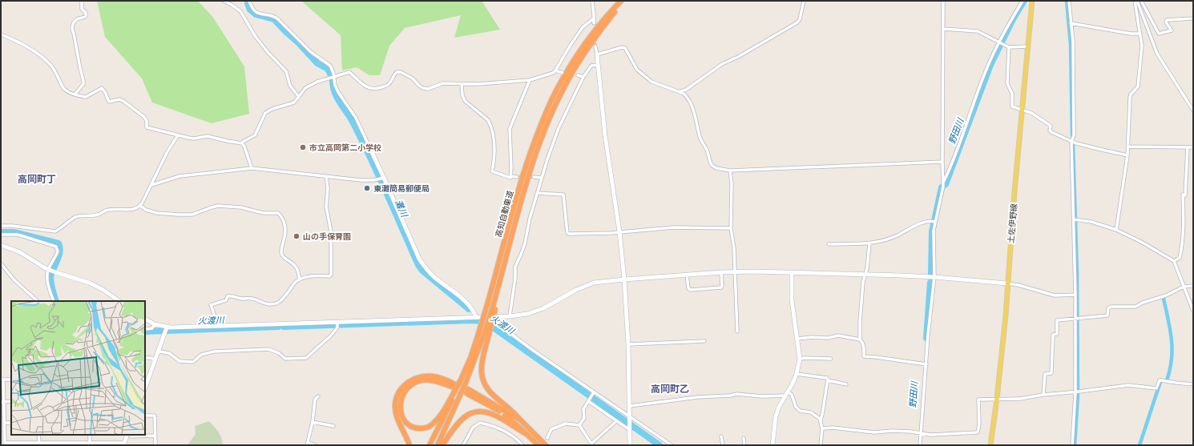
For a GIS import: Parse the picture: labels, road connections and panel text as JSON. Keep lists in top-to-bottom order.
{
  "streets": {
    "highway": ["高知自動車道"],
    "main road": ["土佐伊野線"]
  },
  "districts": ["高岡町丁", "高岡町乙"],
  "water": ["野田川", "灘川", "火渡川"],
  "places": ["市立高岡第二小学校", "東灘簡易郵便局", "山の手保育園"]
}
